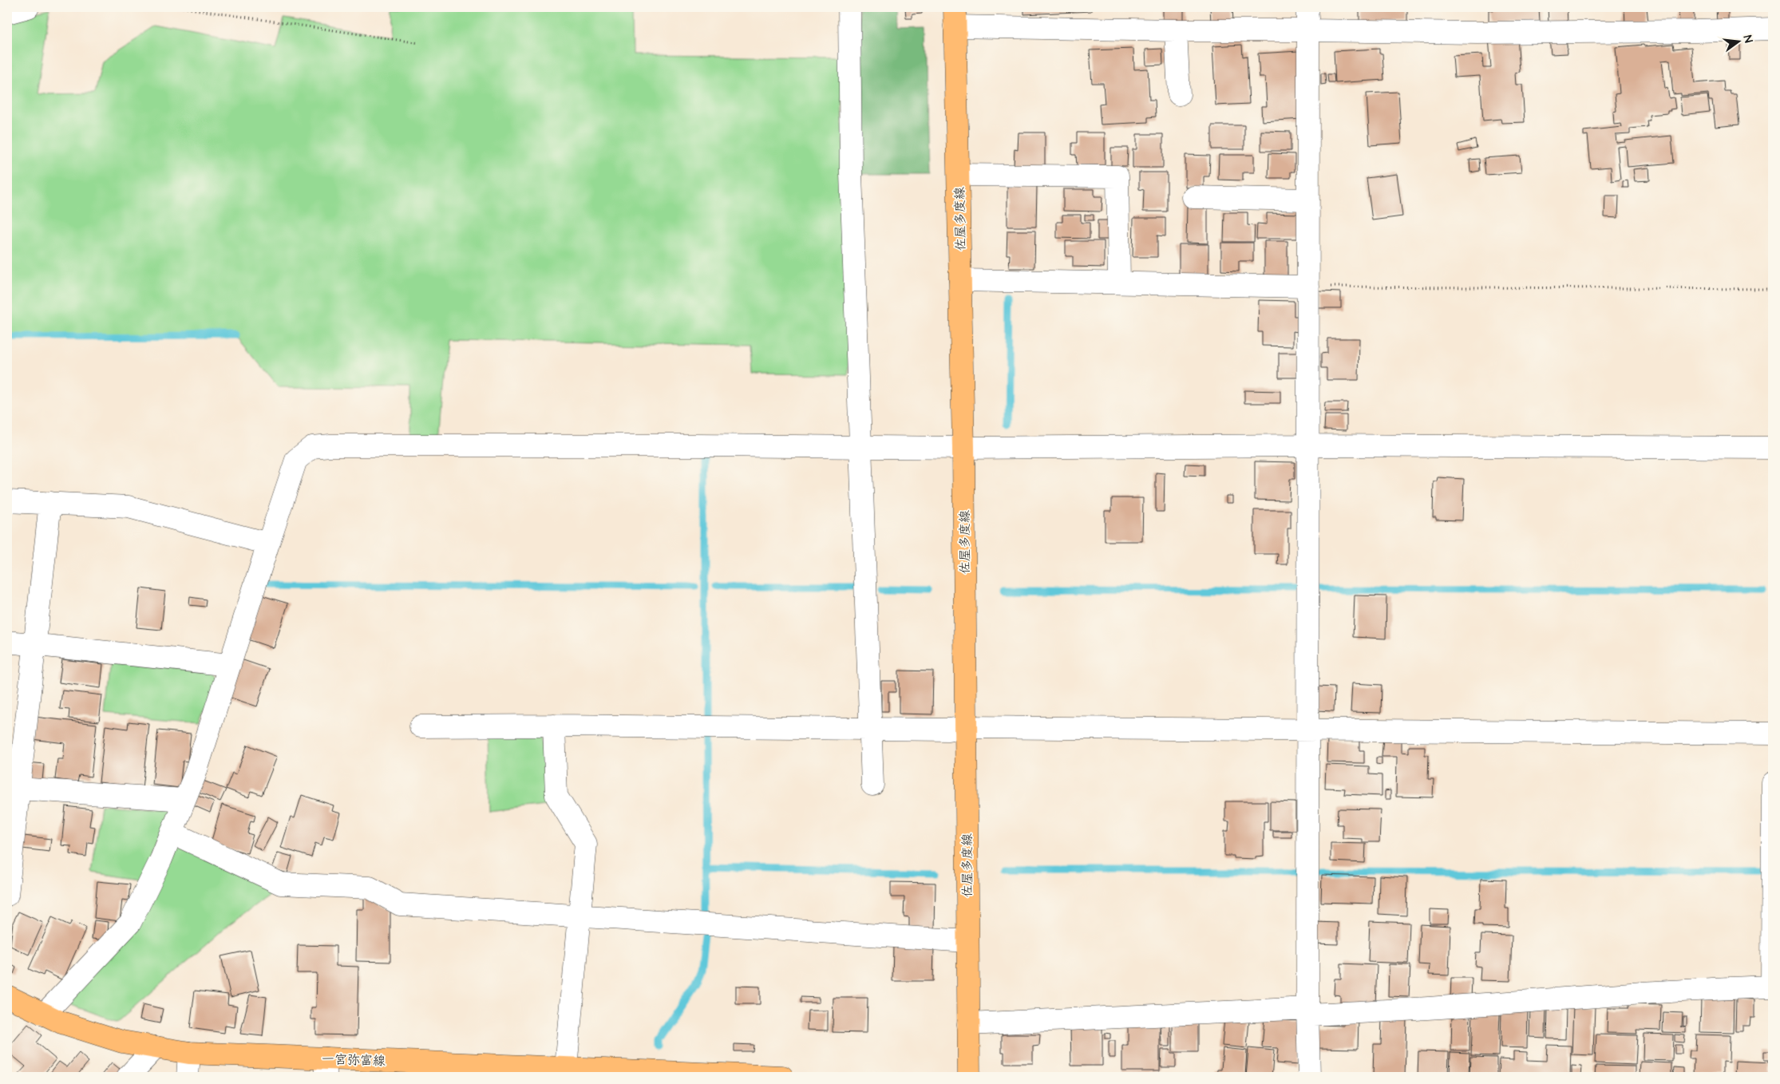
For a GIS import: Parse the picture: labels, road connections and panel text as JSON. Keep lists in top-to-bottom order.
{
  "streets": {
    "main road": ["佐屋多度線", "一宮弥富線"]
  },
  "north": "right"
}
